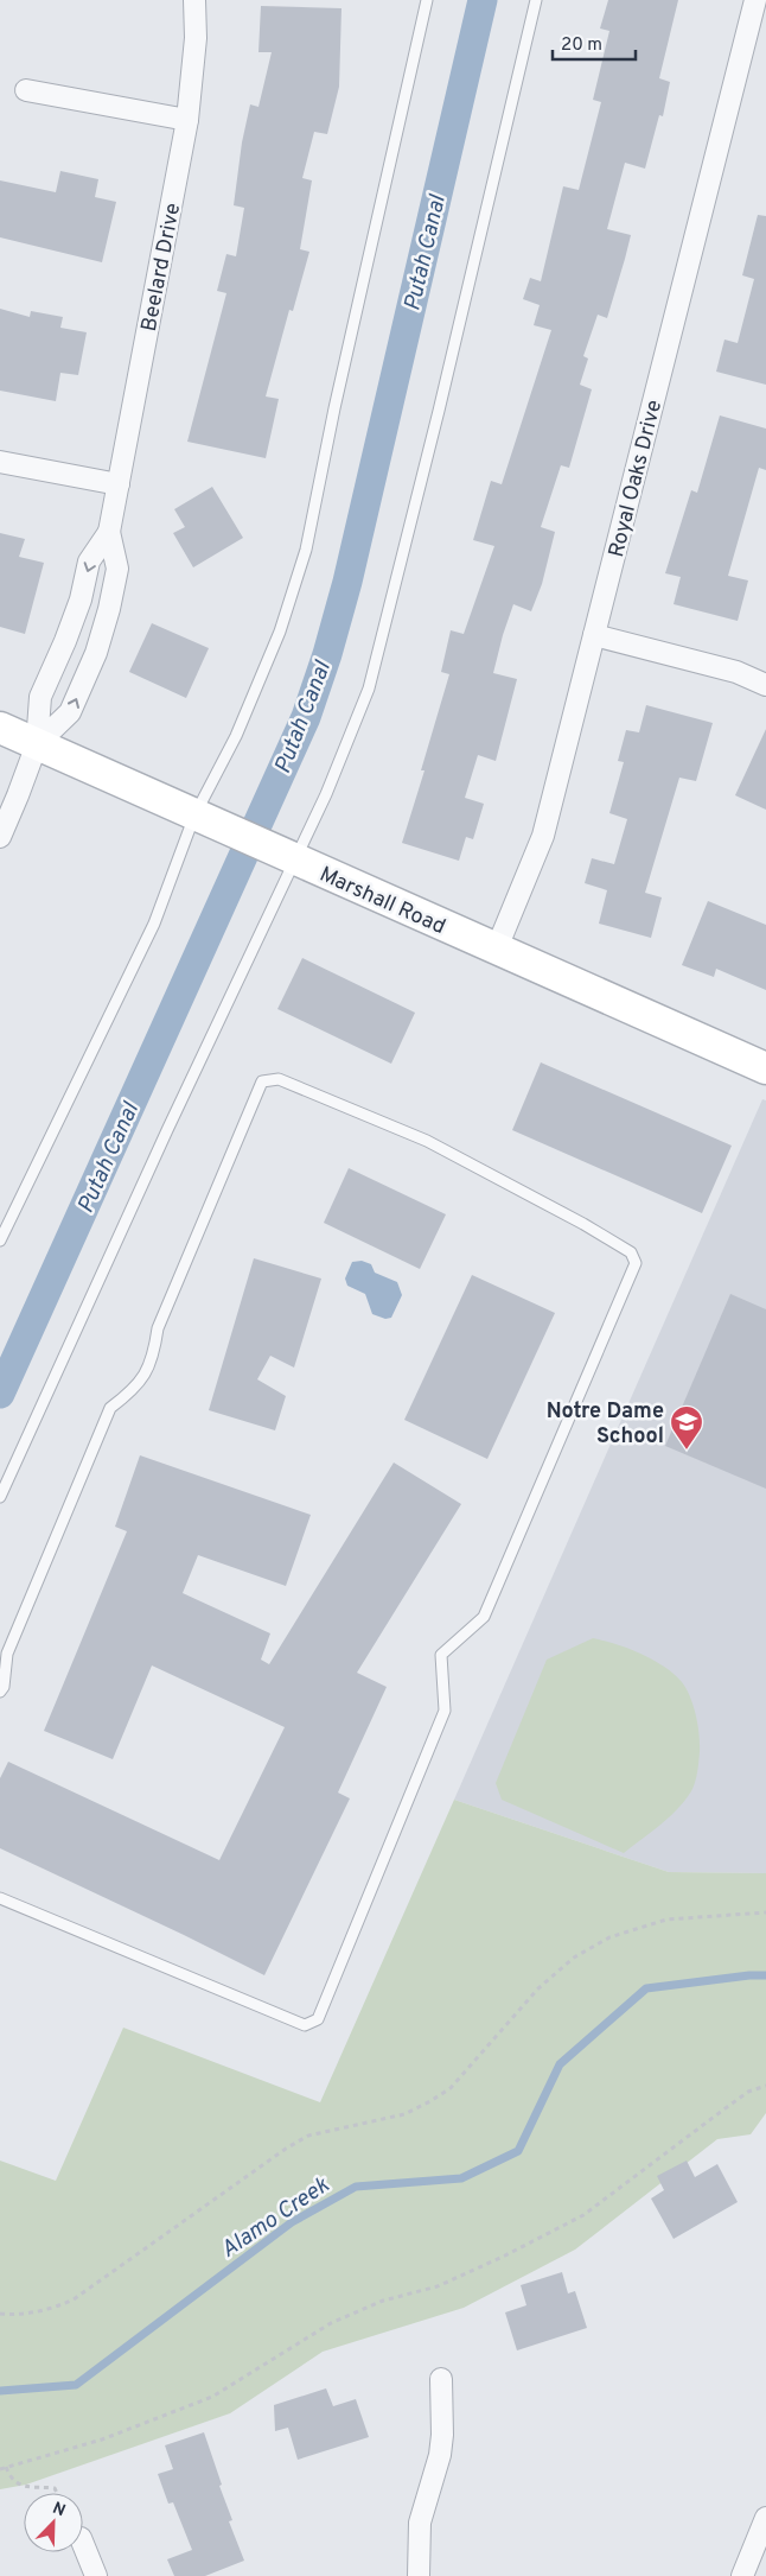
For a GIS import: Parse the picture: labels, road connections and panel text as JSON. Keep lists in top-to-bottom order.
{
  "streets": {
    "street": ["Beelard Drive", "Royal Oaks Drive", "Marshall Road"]
  },
  "crossings": [
    ["Beelard Drive", "Marshall Road"],
    ["Royal Oaks Drive", "Marshall Road"]
  ],
  "water": ["Putah Canal", "Alamo Creek"],
  "places": {
    "school or university": ["Notre Dame School"]
  },
  "scale_bar": "20 m",
  "north": "top right"
}
